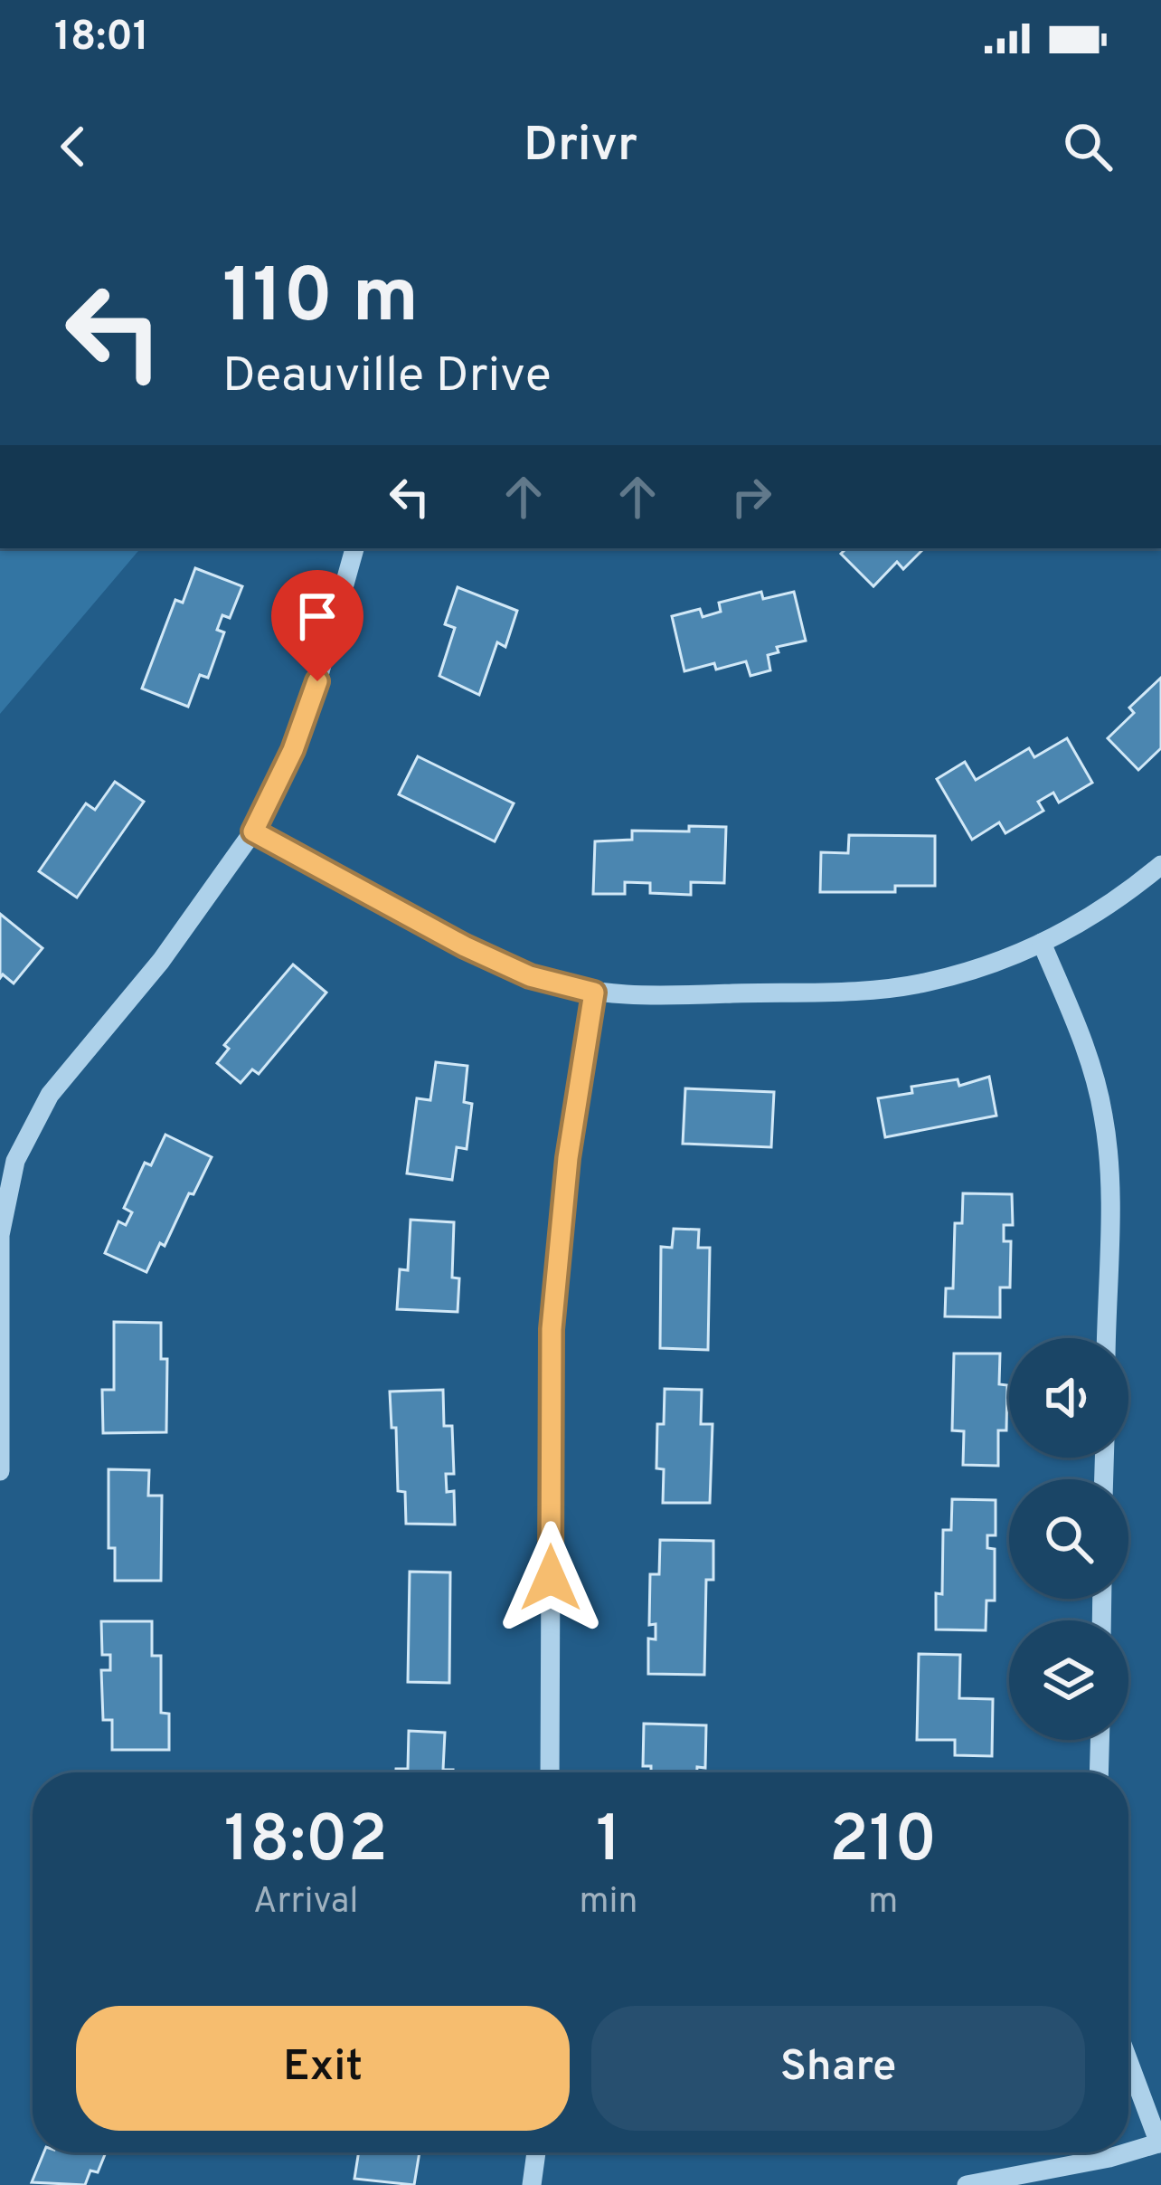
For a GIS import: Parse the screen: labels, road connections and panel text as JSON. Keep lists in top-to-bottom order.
{
  "page": {
    "status": "18:01",
    "header": "Drivr",
    "turn": ["110 m", "Deauville Drive"],
    "eta": [
      "18:02",
      "Arrival",
      "1",
      "min",
      "210",
      "m"
    ],
    "buttons": ["Exit", "Share"]
  }
}
